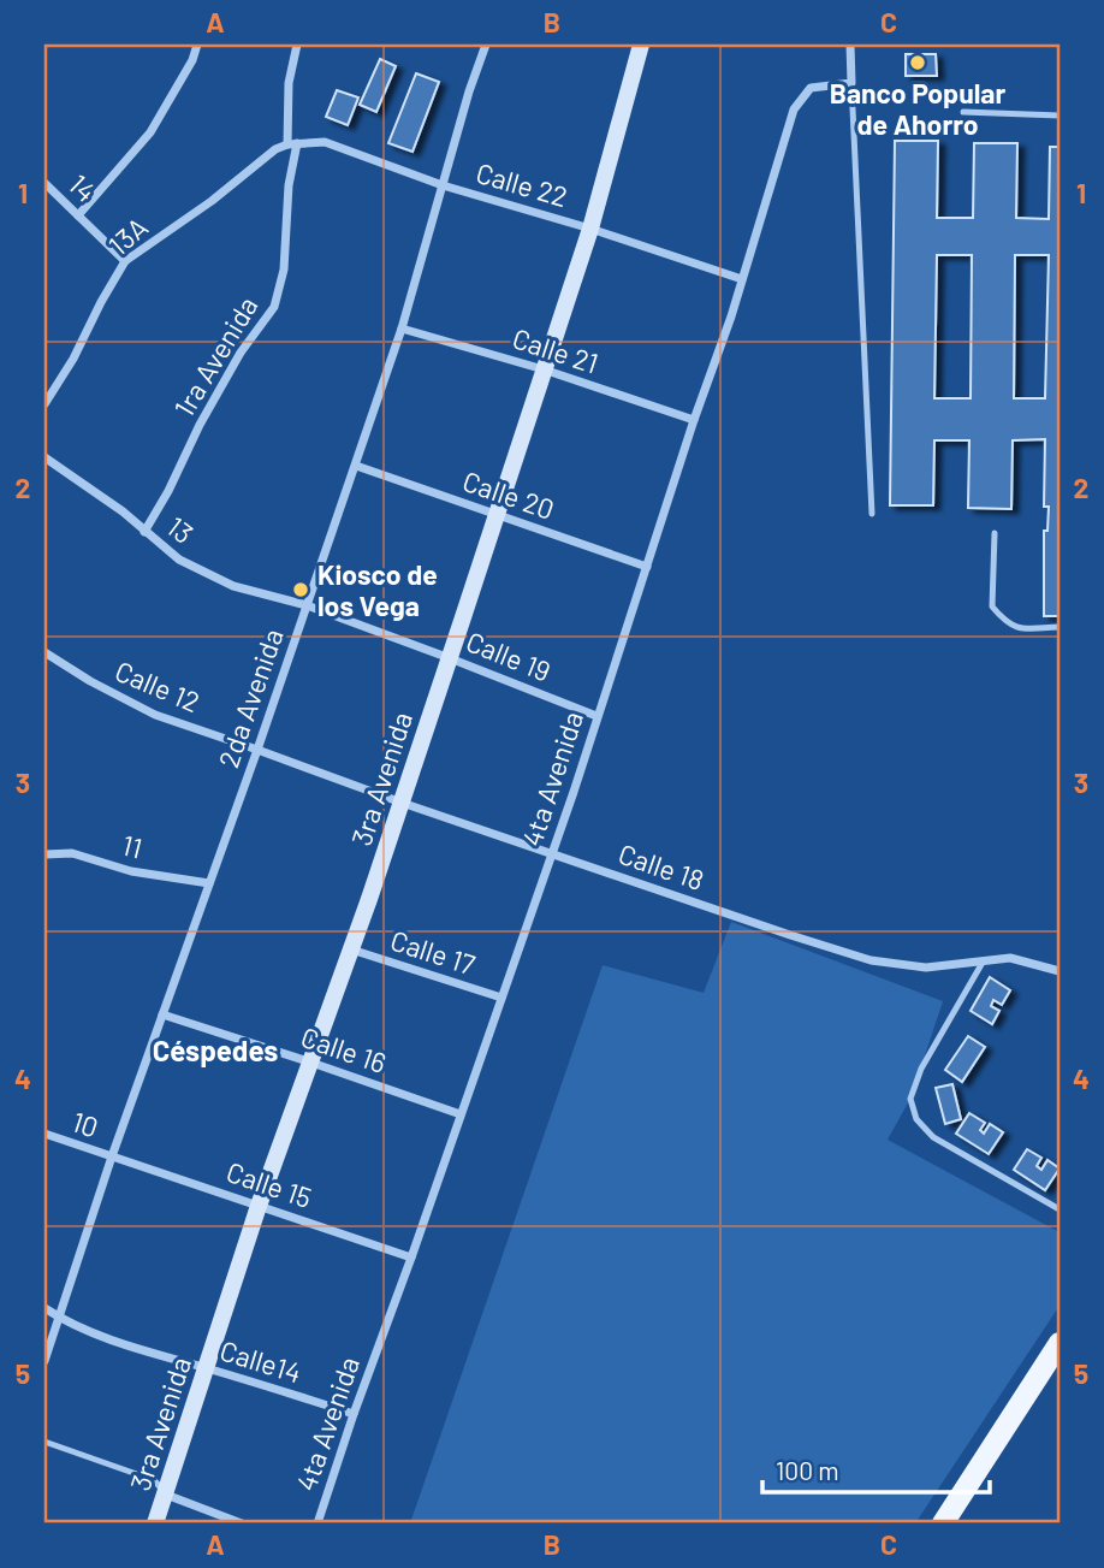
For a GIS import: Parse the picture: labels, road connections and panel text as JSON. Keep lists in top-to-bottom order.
{
  "streets": {
    "street": [
      "Calle 22",
      "14",
      "13A",
      "Calle 21",
      "1ra Avenida",
      "Calle 20",
      "13",
      "Calle 19",
      "Calle 12",
      "2da Avenida",
      "3ra Avenida",
      "4ta Avenida",
      "11",
      "Calle 18",
      "Calle 17",
      "Calle 16",
      "10",
      "Calle 15",
      "Calle14"
    ]
  },
  "crossings": [
    ["Calle 22", "13A"],
    ["Calle 22", "1ra Avenida"],
    ["Calle 22", "2da Avenida"],
    ["Calle 22", "3ra Avenida"],
    ["Calle 22", "4ta Avenida"],
    ["14", "13A"],
    ["13A", "1ra Avenida"],
    ["Calle 21", "2da Avenida"],
    ["Calle 21", "3ra Avenida"],
    ["Calle 21", "4ta Avenida"],
    ["1ra Avenida", "13"],
    ["Calle 20", "2da Avenida"],
    ["Calle 20", "3ra Avenida"],
    ["Calle 20", "4ta Avenida"],
    ["13", "Calle 19"],
    ["13", "2da Avenida"],
    ["Calle 19", "2da Avenida"],
    ["Calle 19", "3ra Avenida"],
    ["Calle 19", "4ta Avenida"],
    ["Calle 12", "2da Avenida"],
    ["Calle 12", "Calle 18"],
    ["2da Avenida", "11"],
    ["2da Avenida", "Calle 18"],
    ["2da Avenida", "Calle 16"],
    ["2da Avenida", "10"],
    ["2da Avenida", "Calle 15"],
    ["2da Avenida", "Calle14"],
    ["3ra Avenida", "Calle 18"],
    ["3ra Avenida", "Calle 17"],
    ["3ra Avenida", "Calle 16"],
    ["3ra Avenida", "Calle 15"],
    ["3ra Avenida", "Calle14"],
    ["4ta Avenida", "Calle 18"],
    ["4ta Avenida", "Calle 17"],
    ["4ta Avenida", "Calle 16"],
    ["4ta Avenida", "Calle 15"],
    ["4ta Avenida", "Calle14"],
    ["10", "Calle 15"]
  ],
  "districts": ["Céspedes"],
  "places": ["Banco Popular de Ahorro", "Kiosco de los Vega"],
  "scale_bar": "100 m",
  "grid": {
    "columns": ["A", "B", "C"],
    "rows": [
      "1",
      "2",
      "3",
      "4",
      "5"
    ]
  }
}
